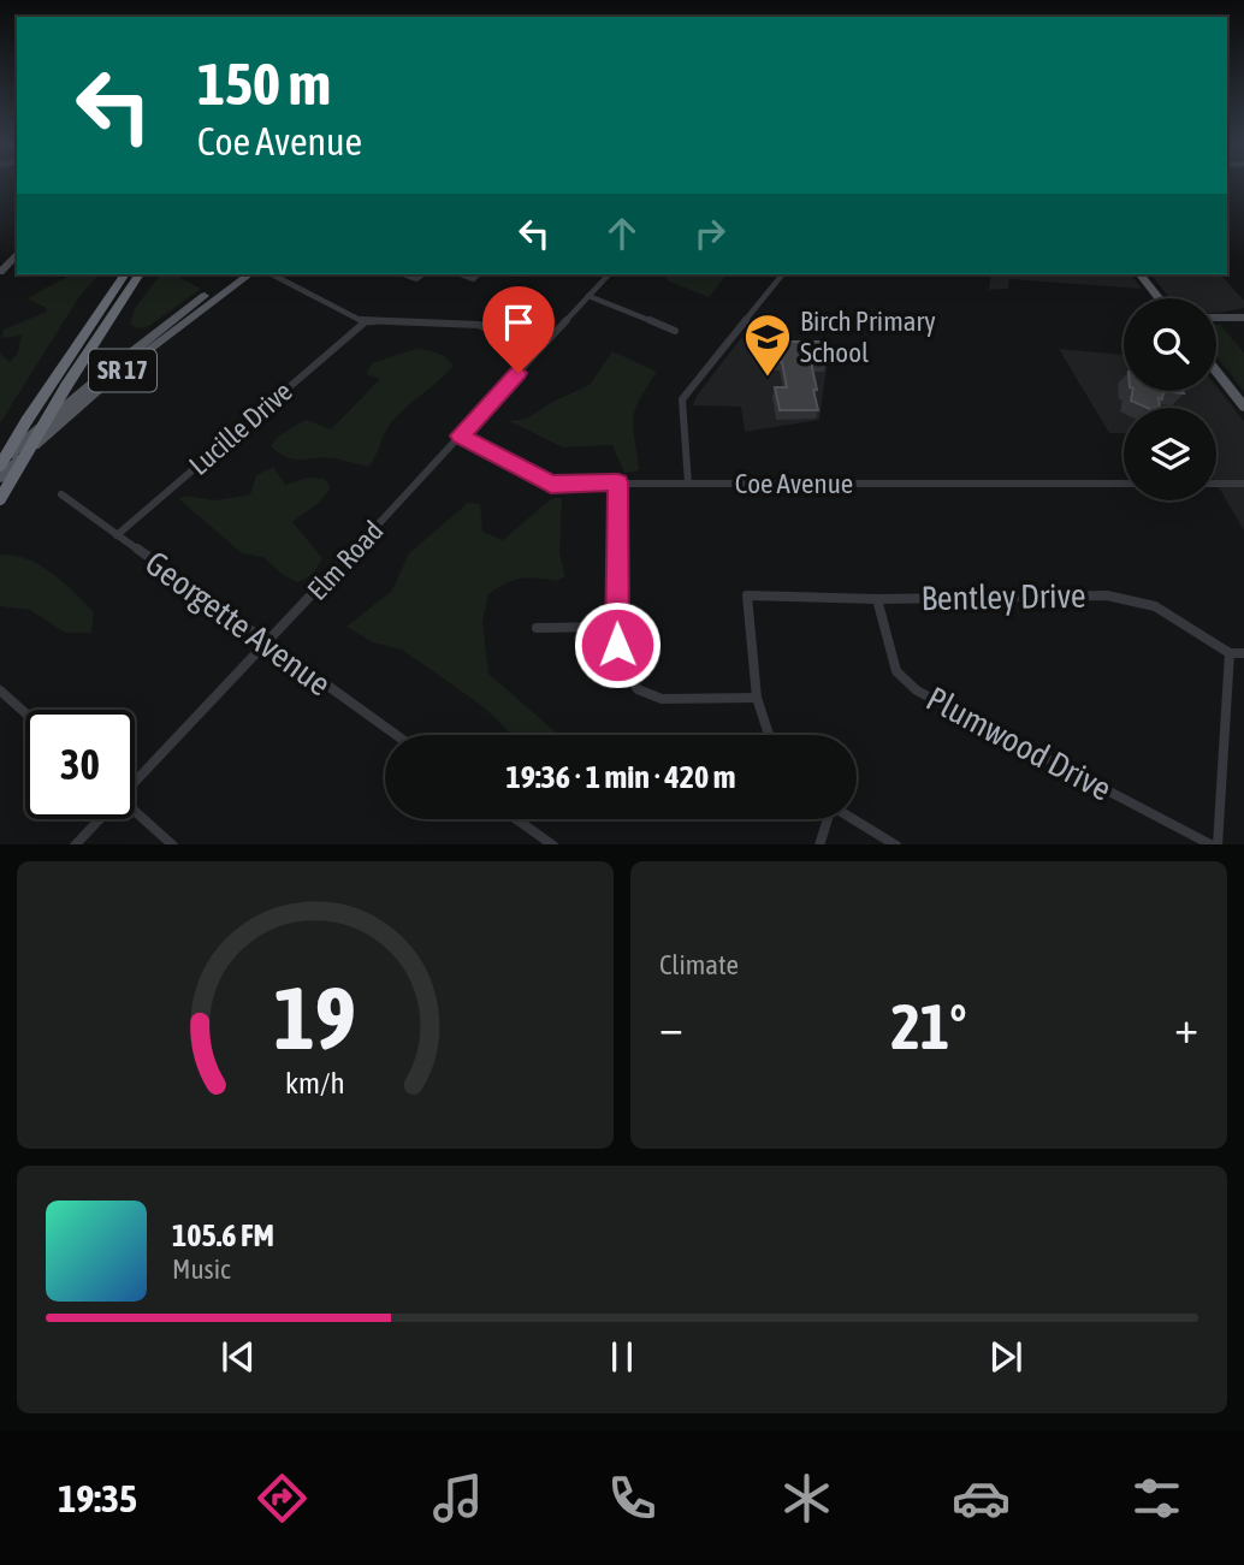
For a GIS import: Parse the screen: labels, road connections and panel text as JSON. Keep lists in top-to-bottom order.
{
  "streets": {
    "main road": ["SR 17"],
    "street": [
      "Lucille Drive",
      "Coe Avenue",
      "Elm Road",
      "Bentley Drive",
      "Georgette Avenue",
      "Plumwood Drive"
    ]
  },
  "crossings": [
    ["Lucille Drive", "Georgette Avenue"],
    ["Coe Avenue", "Elm Road"],
    ["Elm Road", "Georgette Avenue"],
    ["Bentley Drive", "Plumwood Drive"]
  ],
  "places": {
    "school or university": ["Birch Primary School"]
  },
  "page": {
    "turn": ["150 m", "Coe Avenue"],
    "limit": "30",
    "trip": "19:36 · 1 min · 420 m",
    "tile": "Climate",
    "heat": ["−", "21°", "+"],
    "song": ["105.6 FM", "Music"],
    "tabs": "19:35",
    "gauge": ["19", "km/h"]
  }
}
